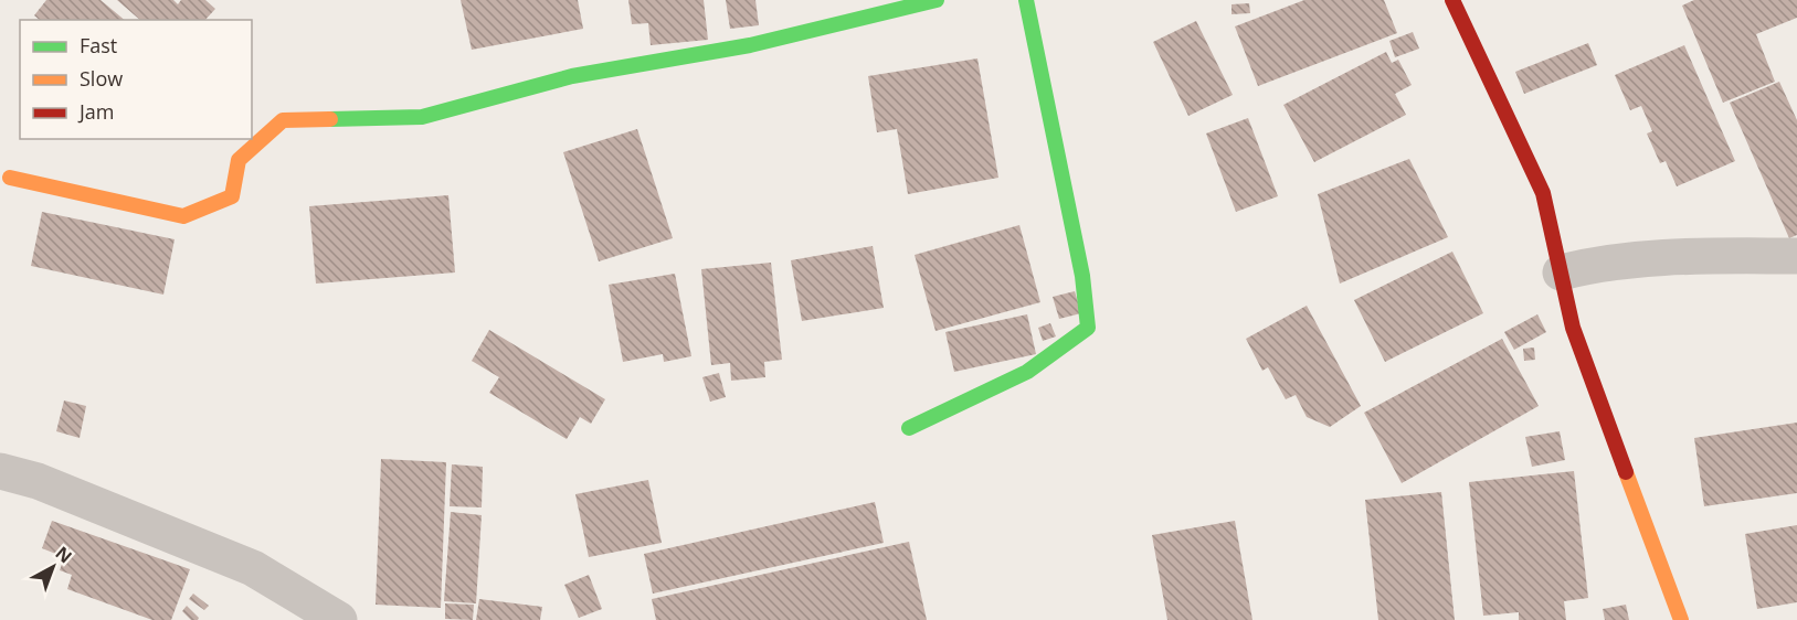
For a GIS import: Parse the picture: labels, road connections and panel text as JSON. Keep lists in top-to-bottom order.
{
  "legend": ["Fast", "Slow", "Jam"],
  "north": "top right"
}
